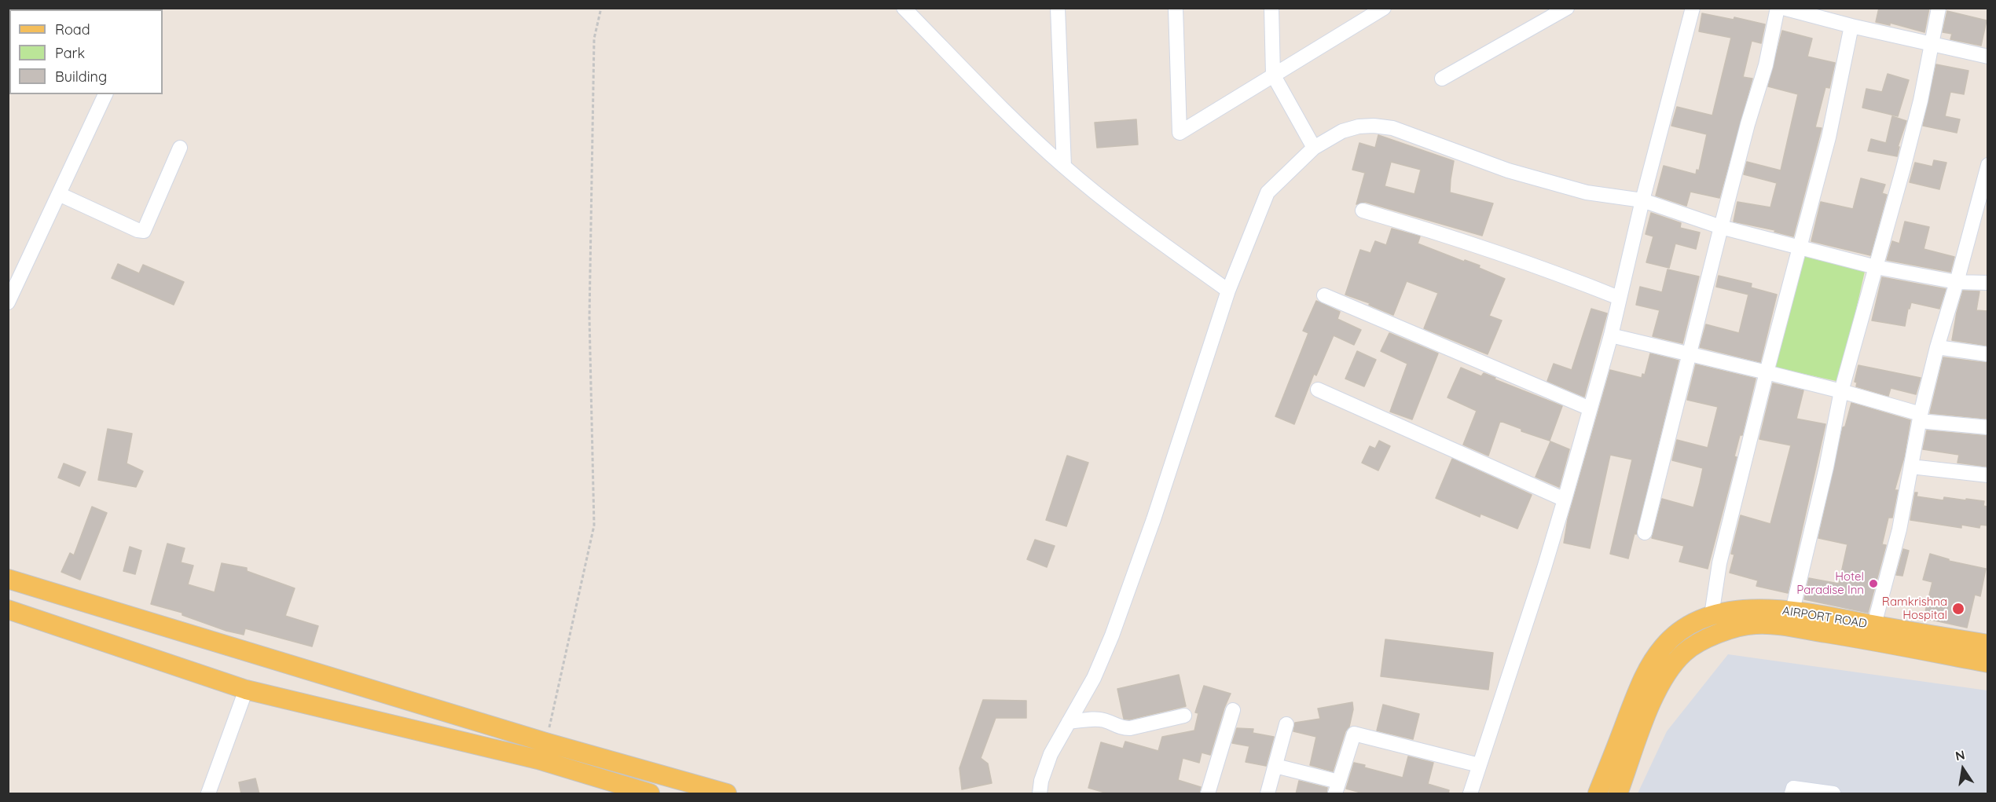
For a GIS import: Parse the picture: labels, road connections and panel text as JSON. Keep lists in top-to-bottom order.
{
  "streets": {
    "main road": ["AIRPORT ROAD"]
  },
  "places": ["Hotel Paradise Inn", "Ramkrishna Hospital"],
  "legend": ["Road", "Park", "Building"],
  "north": "top"
}
